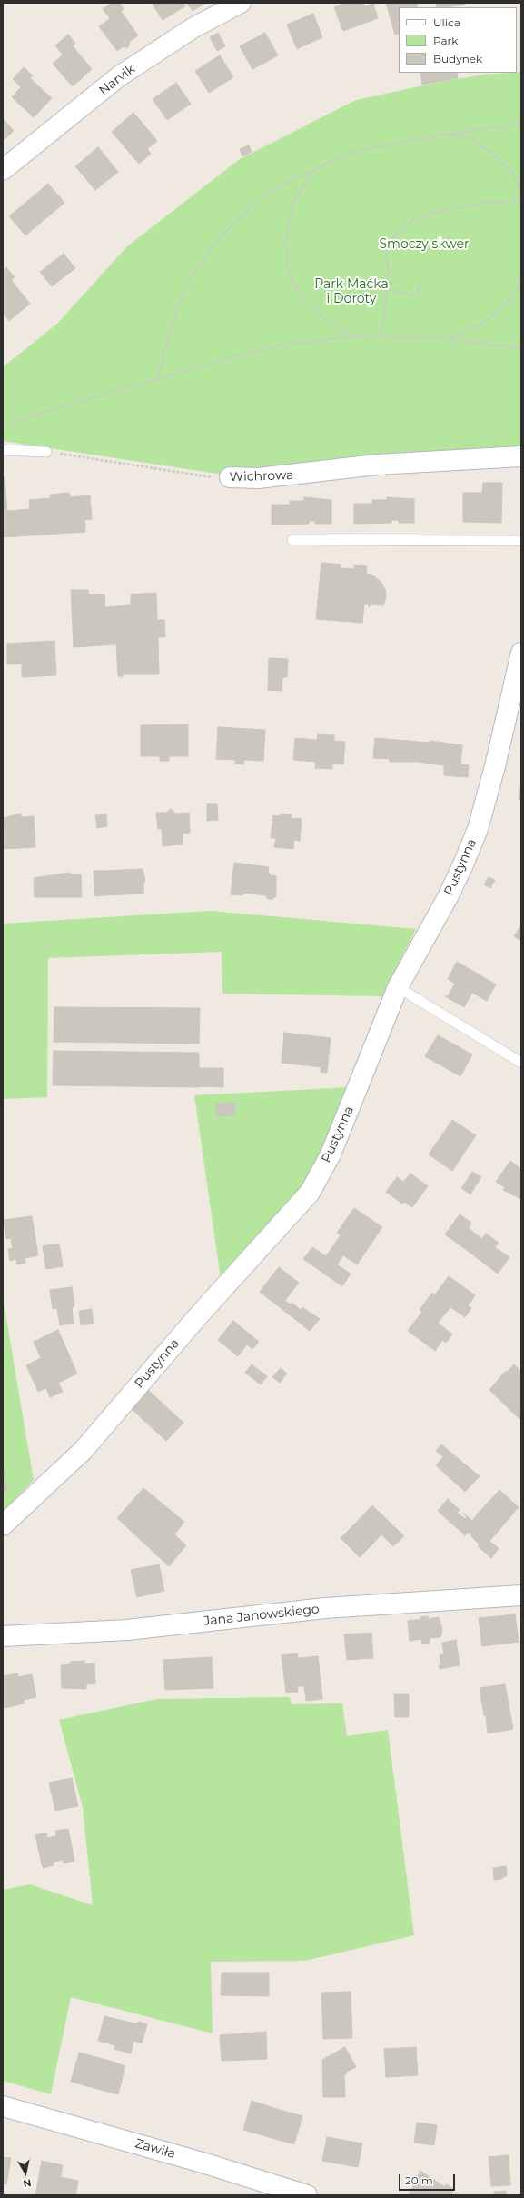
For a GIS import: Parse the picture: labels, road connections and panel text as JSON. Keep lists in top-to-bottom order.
{
  "streets": {
    "street": [
      "Narvik",
      "Wichrowa",
      "Pustynna",
      "Jana Janowskiego",
      "Zawiła"
    ]
  },
  "parks": ["Smoczy skwer", "Park Maćka i Doroty"],
  "legend": ["Ulica", "Park", "Budynek"],
  "scale_bar": "20 m",
  "north": "bottom"
}
